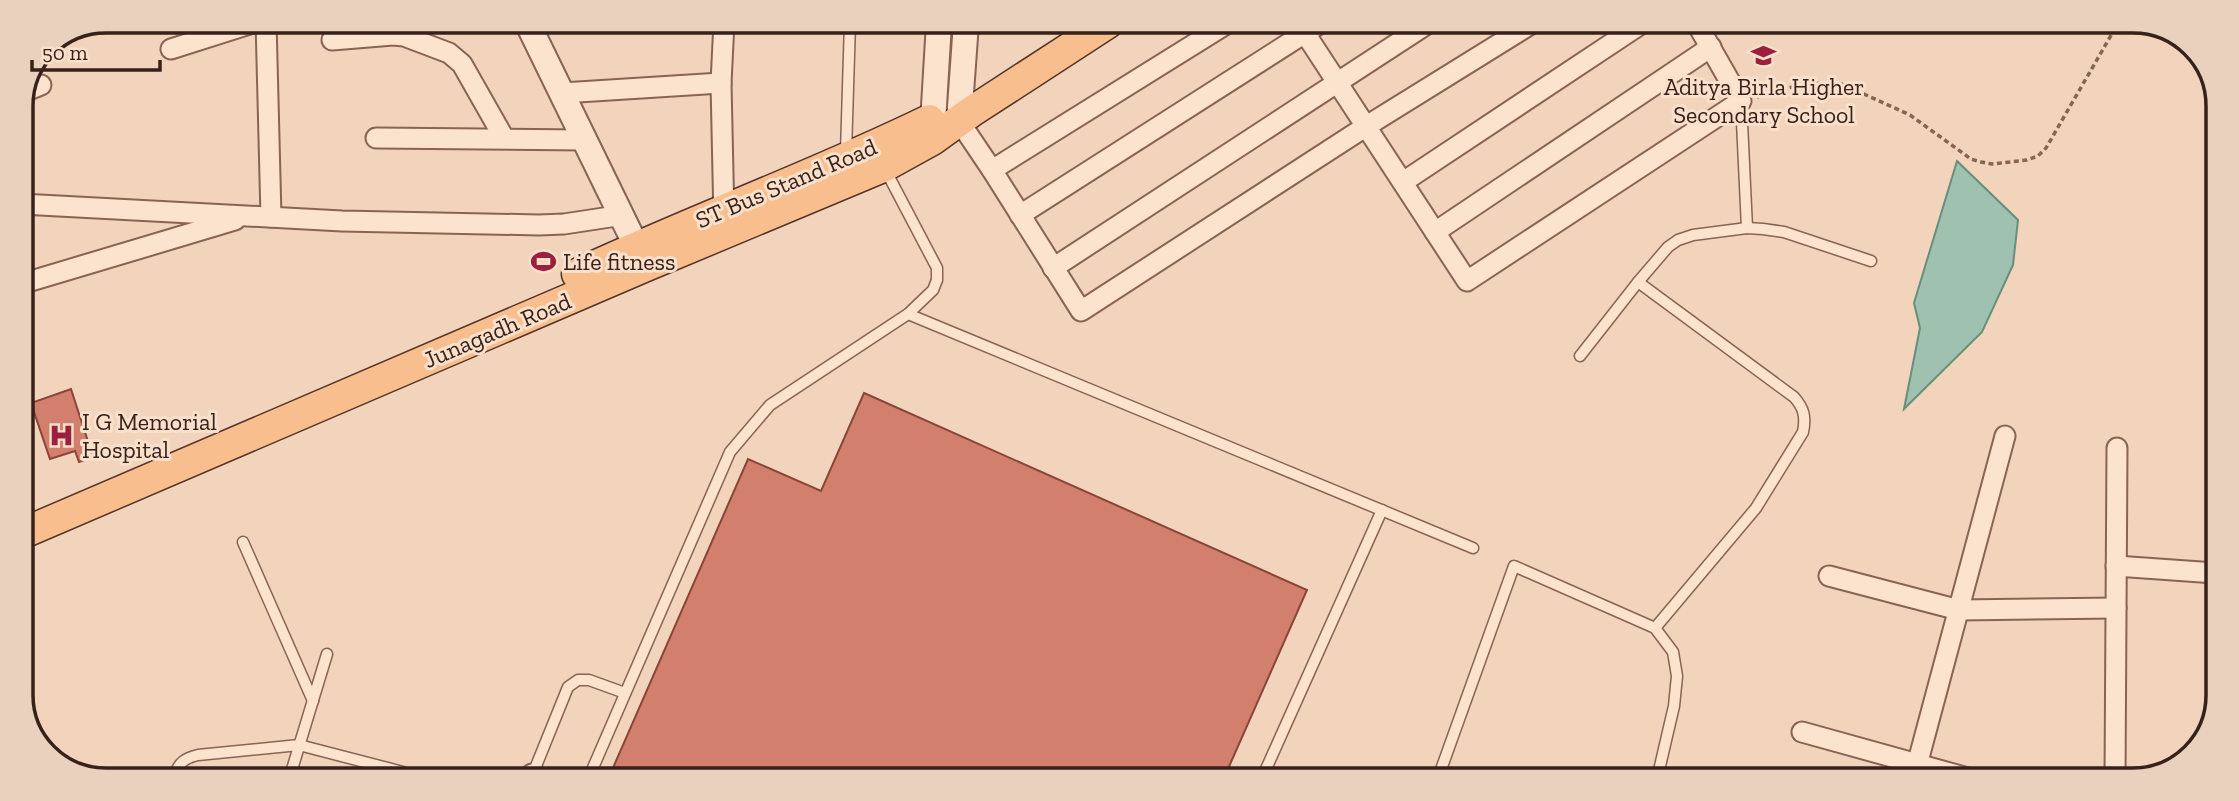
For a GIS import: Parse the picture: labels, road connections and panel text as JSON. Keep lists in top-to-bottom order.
{
  "streets": {
    "main road": ["ST Bus Stand Road", "Junagadh Road"]
  },
  "crossings": [
    ["ST Bus Stand Road", "Junagadh Road"]
  ],
  "places": {
    "school or university": ["Aditya Birla Higher Secondary School"],
    "sports": ["Life fitness"],
    "hospital": ["I G Memorial Hospital"]
  },
  "scale_bar": "50 m"
}
